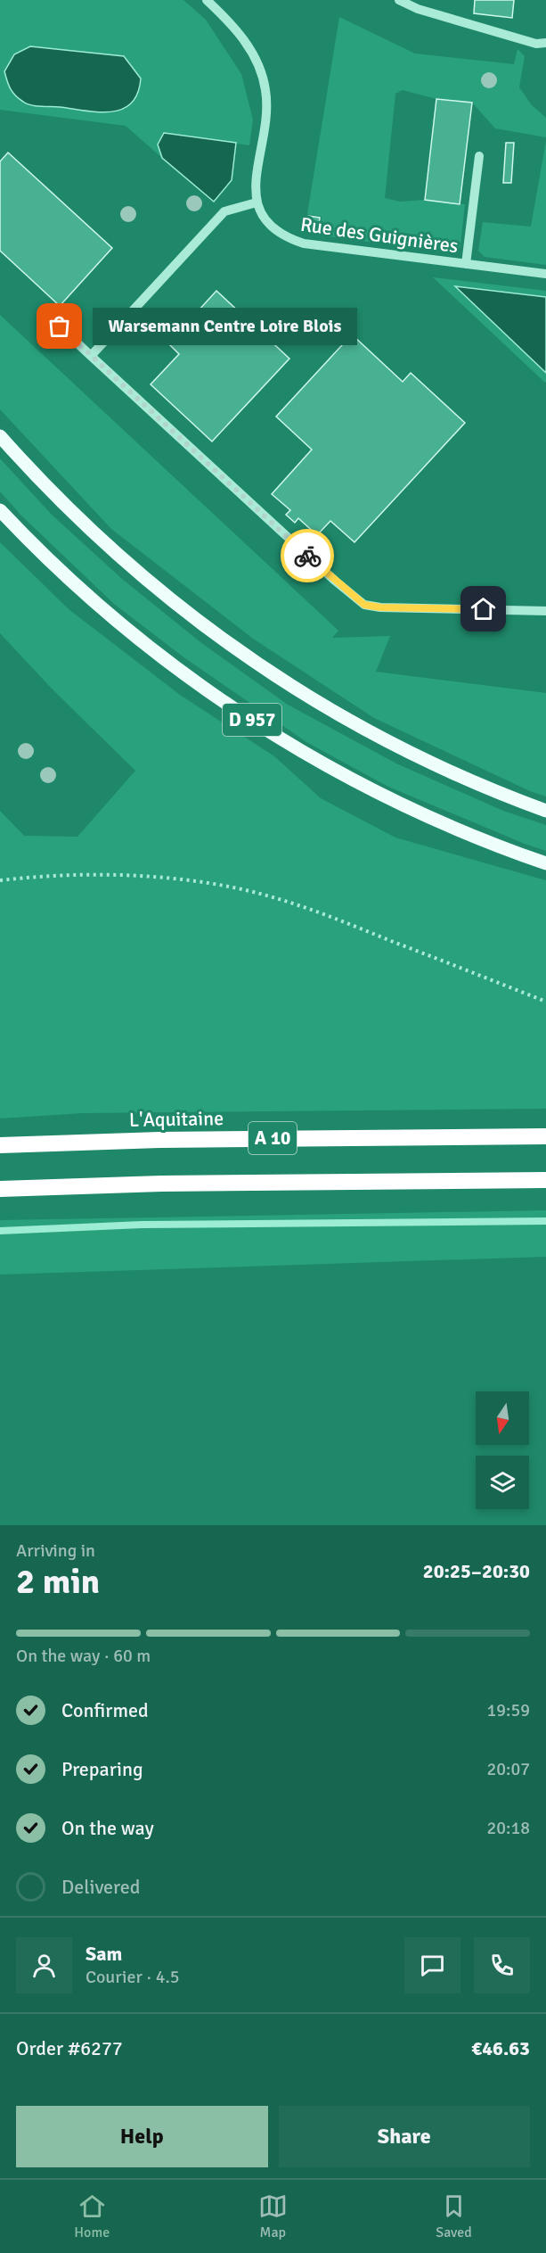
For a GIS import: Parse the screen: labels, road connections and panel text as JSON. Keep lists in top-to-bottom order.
{
  "streets": {
    "highway": ["L'Aquitaine", "A 10"],
    "main road": ["D 957"],
    "street": ["Rue des Guignières"]
  },
  "places": ["Warsemann Centre Loire Blois"],
  "north": "bottom",
  "page": {
    "bubble": "Warsemann Centre Loire Blois",
    "heading": ["2 min", "Arriving in", "20:25–20:30"],
    "panel": [
      "Sam",
      "Courier · 4.5",
      "Order #6277",
      "€46.63"
    ],
    "bar": "On the way · 60 m",
    "list": [
      ["Confirmed", "19:59"],
      ["Preparing", "20:07"],
      ["On the way", "20:18"],
      "Delivered"
    ],
    "buttons": ["Help", "Share"],
    "tabs": ["Home", "Map", "Saved"]
  }
}
